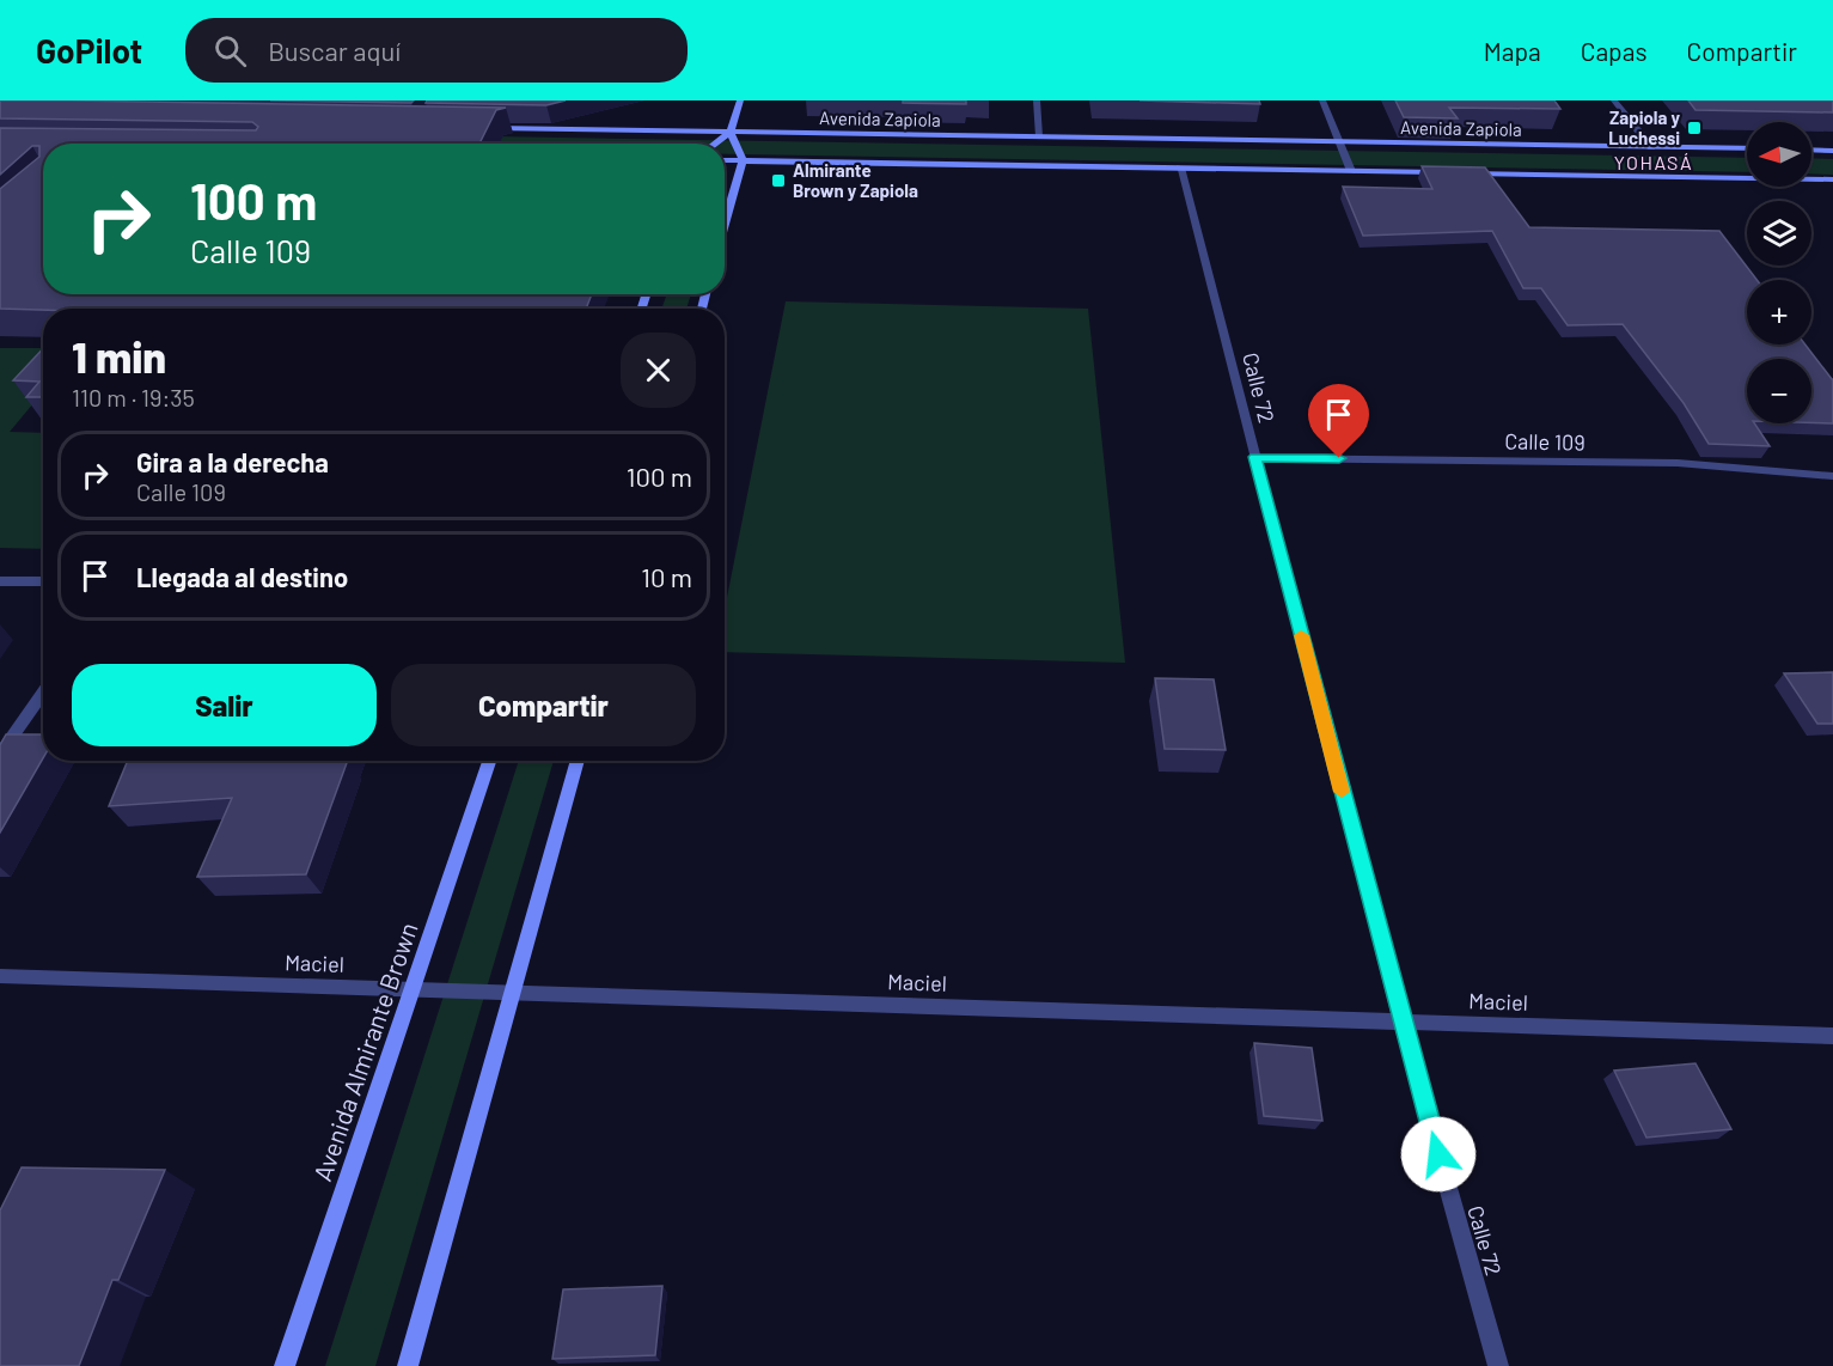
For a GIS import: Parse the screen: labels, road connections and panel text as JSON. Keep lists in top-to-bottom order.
{
  "streets": {
    "main road": ["Avenida Zapiola", "Avenida Almirante Brown"],
    "street": ["Calle 72", "Calle 109", "Maciel"]
  },
  "crossings": [
    ["Calle 72", "Calle 109"],
    ["Calle 72", "Maciel"],
    ["Maciel", "Avenida Almirante Brown"]
  ],
  "districts": ["YOHASÁ"],
  "places": {
    "transit": ["Zapiola y Luchessi", "Almirante Brown y Zapiola"]
  },
  "north": "left",
  "page": {
    "header": "GoPilot",
    "search": "Buscar aquí",
    "nav": ["Mapa", "Capas", "Compartir"],
    "map_buttons": ["+", "−"],
    "turn": ["100 m", "Calle 109"],
    "heading": ["1 min", "110 m · 19:35"],
    "list": [
      {
        "name": "Gira a la derecha",
        "note": "Calle 109",
        "value": "100 m"
      },
      {
        "name": "Llegada al destino",
        "value": "10 m"
      }
    ],
    "buttons": ["Salir", "Compartir"]
  }
}
